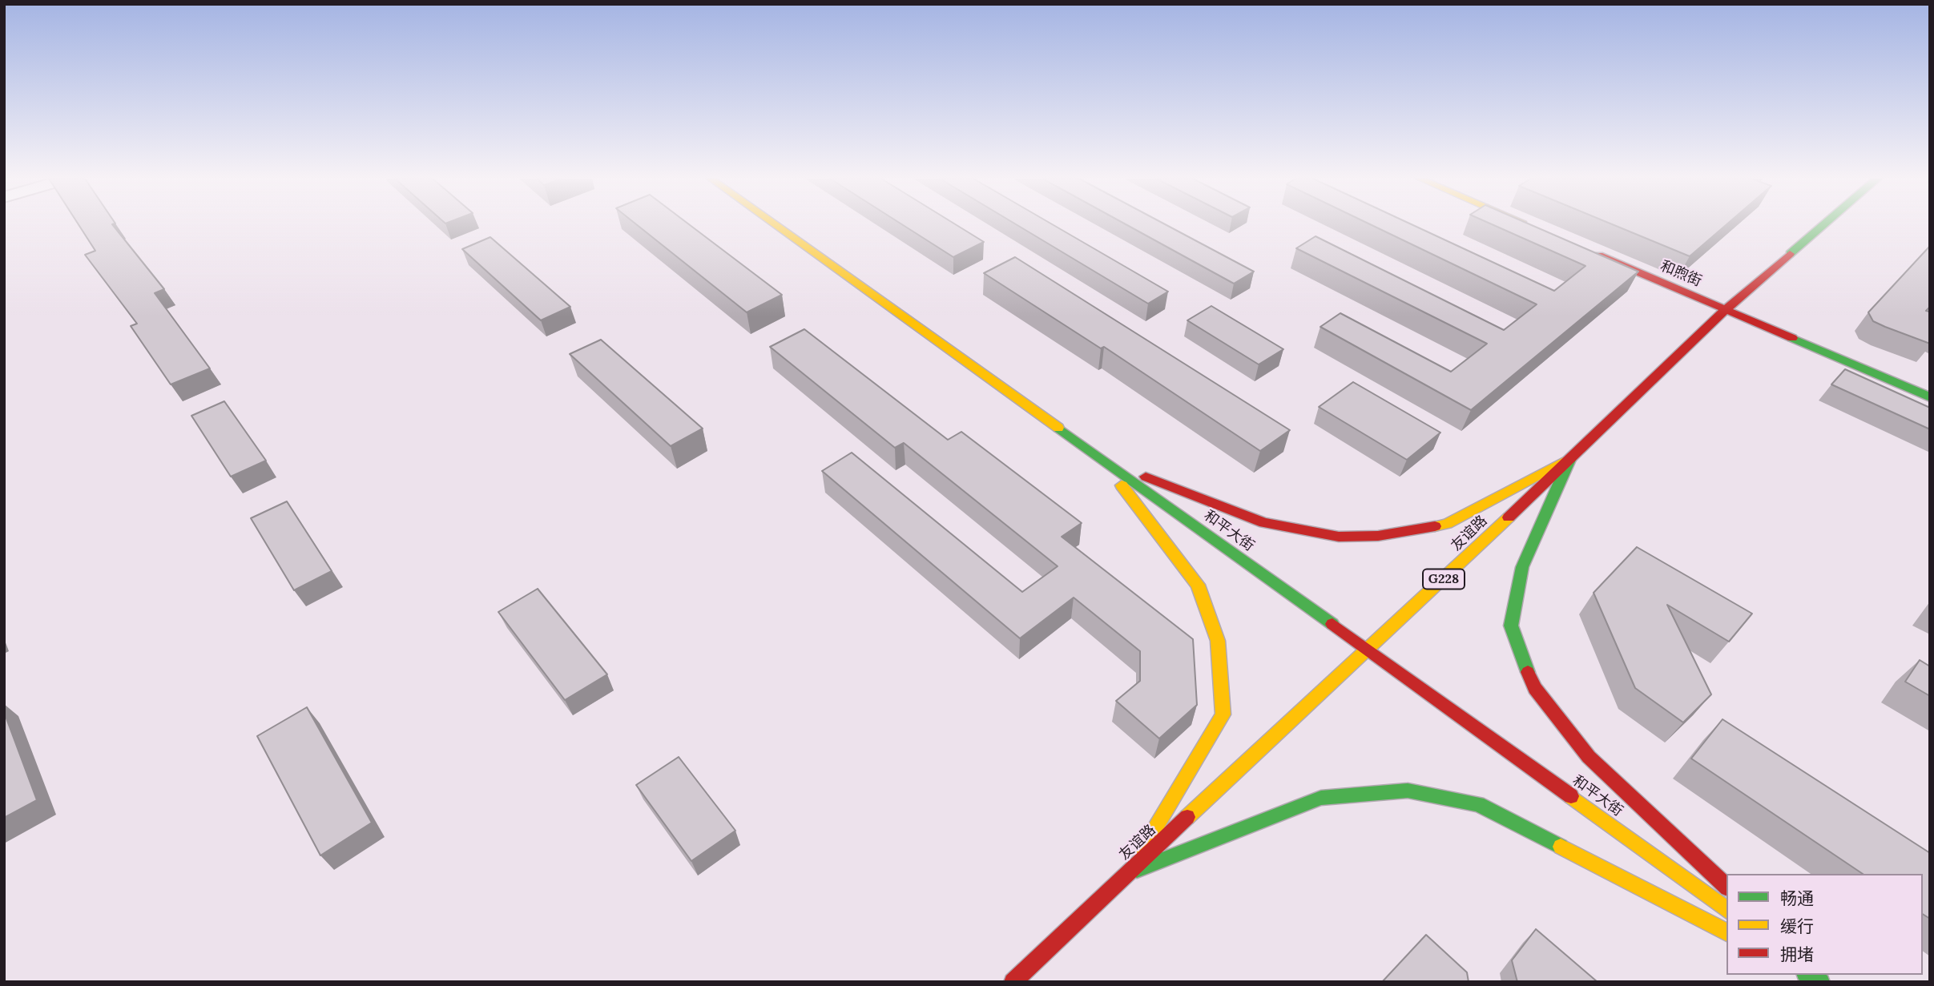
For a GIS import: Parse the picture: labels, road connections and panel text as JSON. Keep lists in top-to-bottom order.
{
  "streets": {
    "main road": [
      "和煦街",
      "和平大街",
      "友谊路",
      "G228"
    ]
  },
  "crossings": [
    ["和煦街", "友谊路"],
    ["和平大街", "友谊路"]
  ],
  "legend": ["畅通", "缓行", "拥堵"]
}
